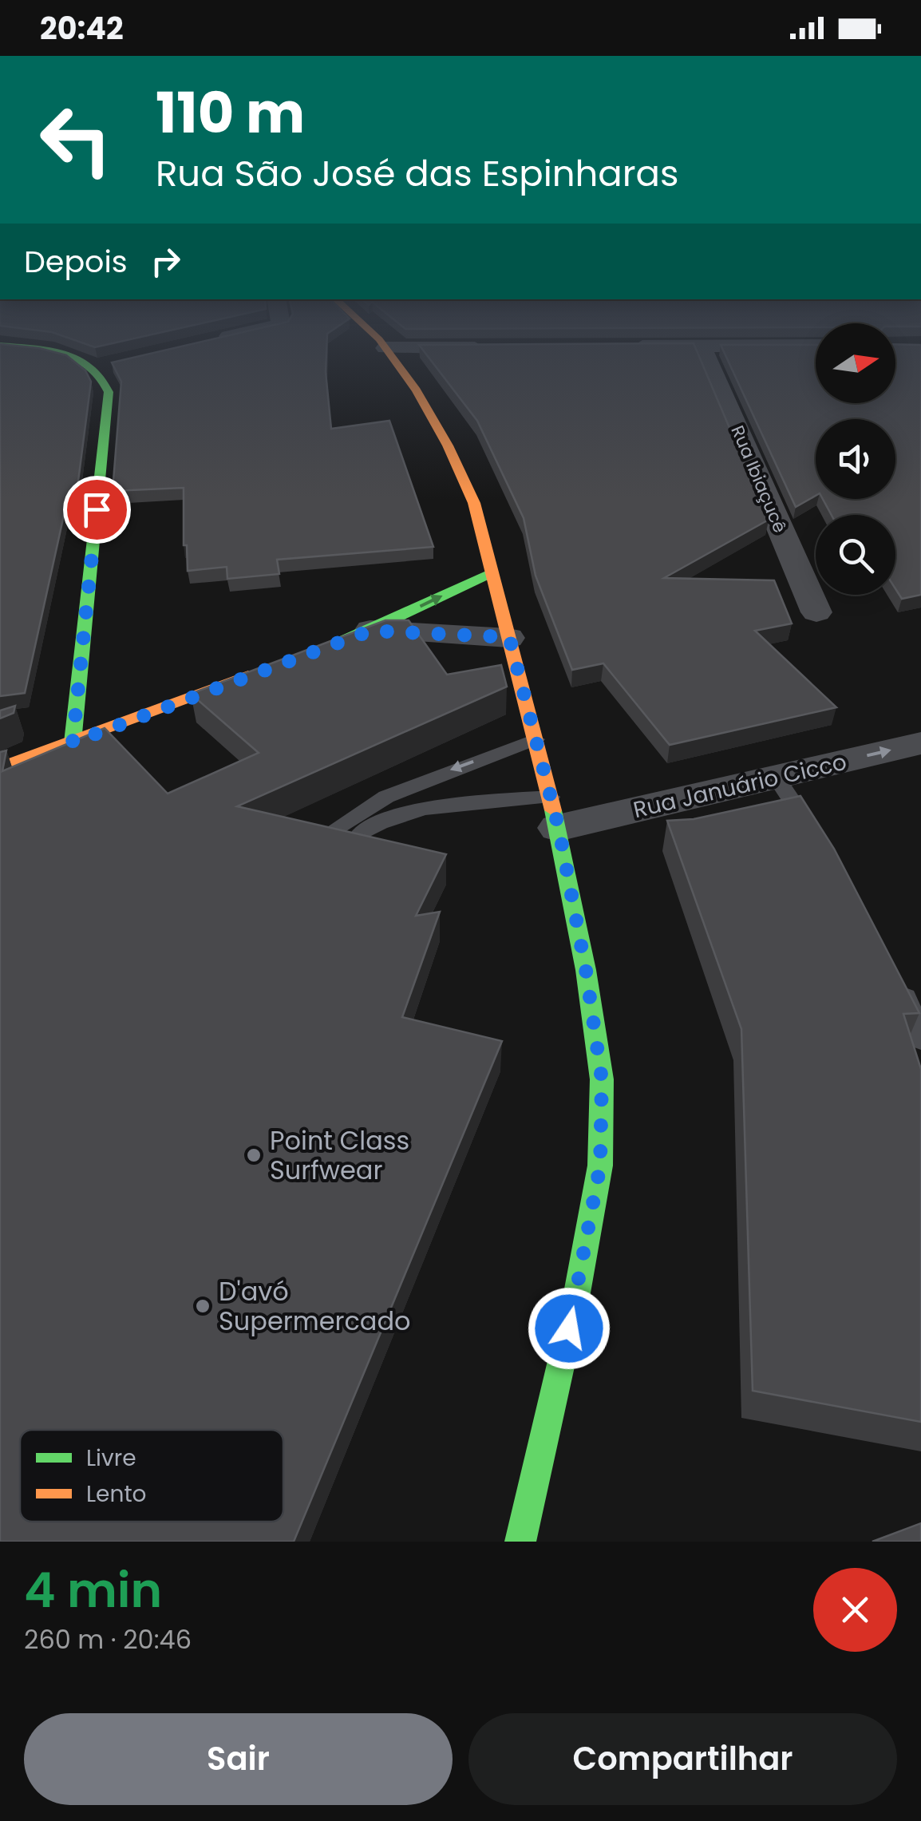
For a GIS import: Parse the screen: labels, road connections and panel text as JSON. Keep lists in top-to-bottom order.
{
  "streets": {
    "street": ["Rua Ibiaçucê", "Rua Januário Cicco"]
  },
  "one_way": ["Rua Januário Cicco"],
  "places": ["Point Class Surfwear", "D'avó Supermercado"],
  "legend": ["Livre", "Lento"],
  "north": "right",
  "page": {
    "status": "20:42",
    "turn": ["110 m", "Rua São José das Espinharas"],
    "then": "Depois",
    "heading": ["4 min", "260 m · 20:46"],
    "buttons": ["Sair", "Compartilhar"]
  }
}
